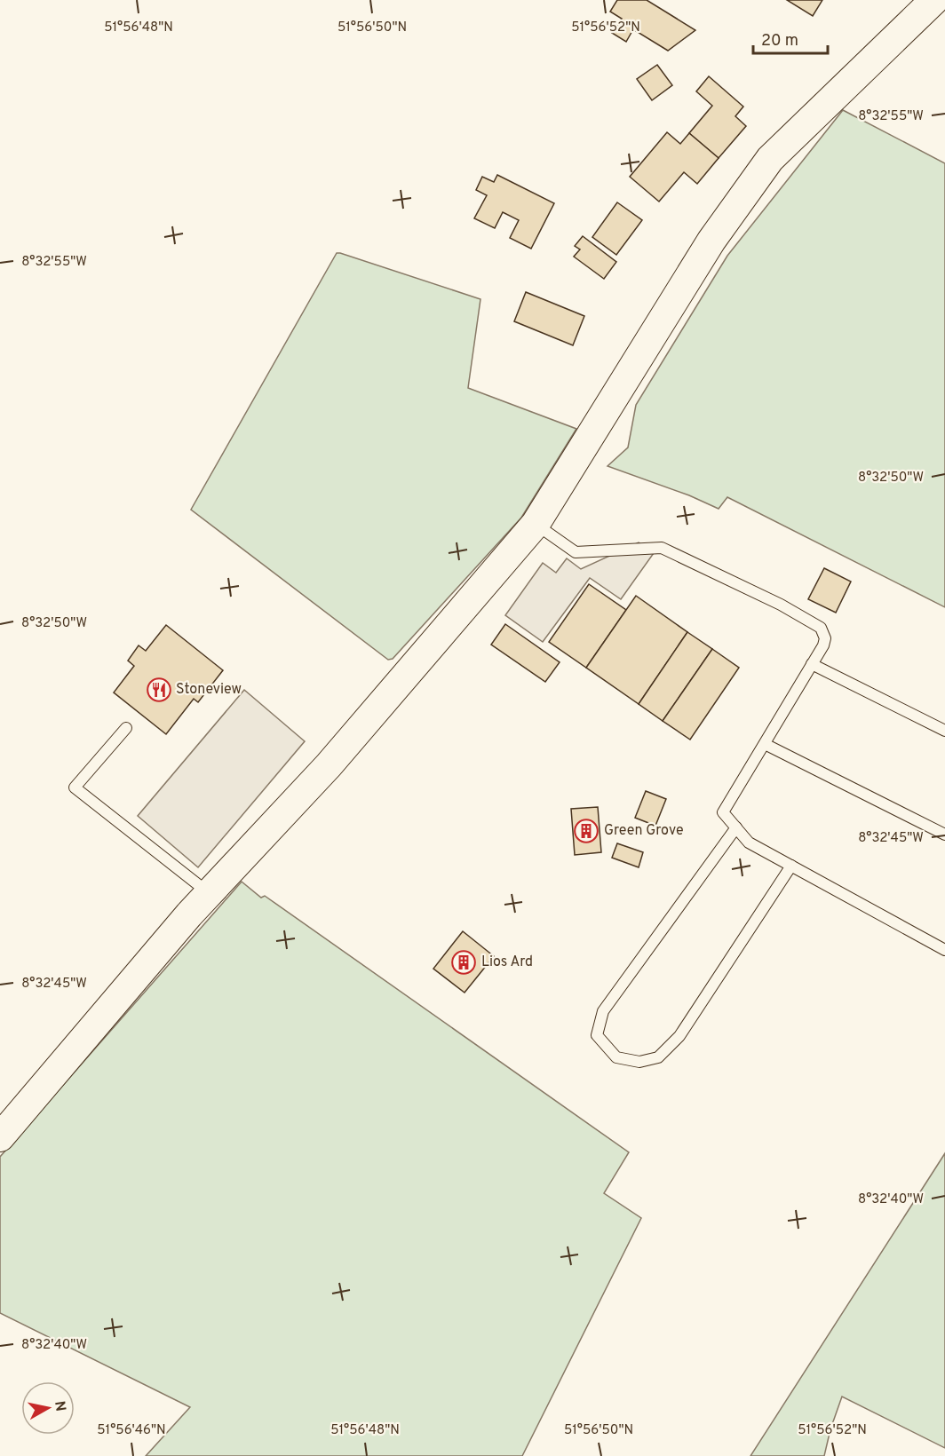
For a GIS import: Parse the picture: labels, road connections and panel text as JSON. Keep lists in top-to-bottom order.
{
  "places": {
    "restaurant": ["Stoneview"],
    "building": ["Green Grove", "Lios Ard"]
  },
  "scale_bar": "20 m",
  "north": "right",
  "coordinates": [
    "51°56'48\"N",
    "51°56'50\"N",
    "51°56'52\"N",
    "8°32'55\"W",
    "8°32'50\"W",
    "8°32'45\"W",
    "8°32'40\"W",
    "51°56'46\"N"
  ]
}
